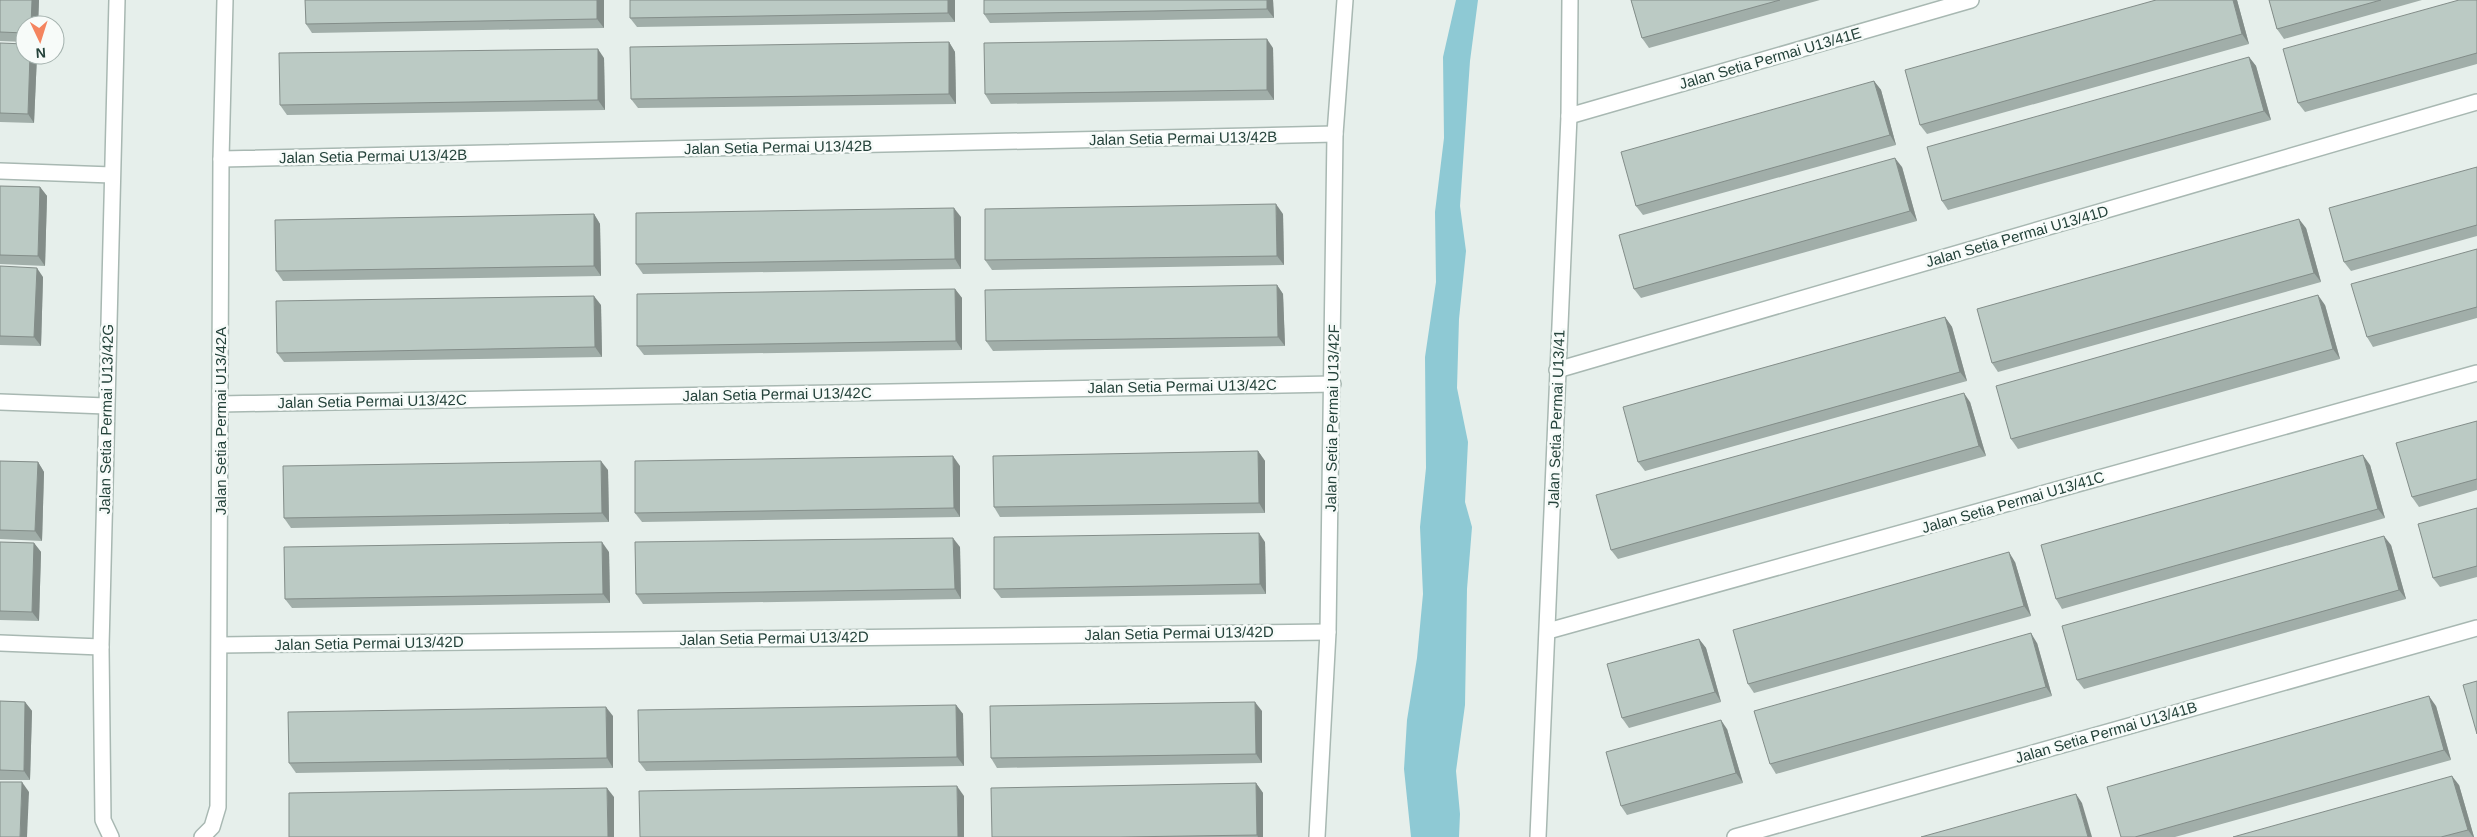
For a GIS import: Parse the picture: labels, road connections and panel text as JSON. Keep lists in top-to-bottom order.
{
  "streets": {
    "street": [
      "Jalan Setia Permai U13/41E",
      "Jalan Setia Permai U13/42B",
      "Jalan Setia Permai U13/41D",
      "Jalan Setia Permai U13/42C",
      "Jalan Setia Permai U13/42F",
      "Jalan Setia Permai U13/42G",
      "Jalan Setia Permai U13/41",
      "Jalan Setia Permai U13/42A",
      "Jalan Setia Permai U13/41C",
      "Jalan Setia Permai U13/42D",
      "Jalan Setia Permai U13/41B"
    ]
  },
  "crossings": [
    ["Jalan Setia Permai U13/41E", "Jalan Setia Permai U13/41"],
    ["Jalan Setia Permai U13/42B", "Jalan Setia Permai U13/42F"],
    ["Jalan Setia Permai U13/42B", "Jalan Setia Permai U13/42A"],
    ["Jalan Setia Permai U13/41D", "Jalan Setia Permai U13/41"],
    ["Jalan Setia Permai U13/42C", "Jalan Setia Permai U13/42F"],
    ["Jalan Setia Permai U13/42C", "Jalan Setia Permai U13/42A"],
    ["Jalan Setia Permai U13/42F", "Jalan Setia Permai U13/42D"],
    ["Jalan Setia Permai U13/41", "Jalan Setia Permai U13/41C"],
    ["Jalan Setia Permai U13/42A", "Jalan Setia Permai U13/42D"]
  ],
  "north": "bottom"
}
